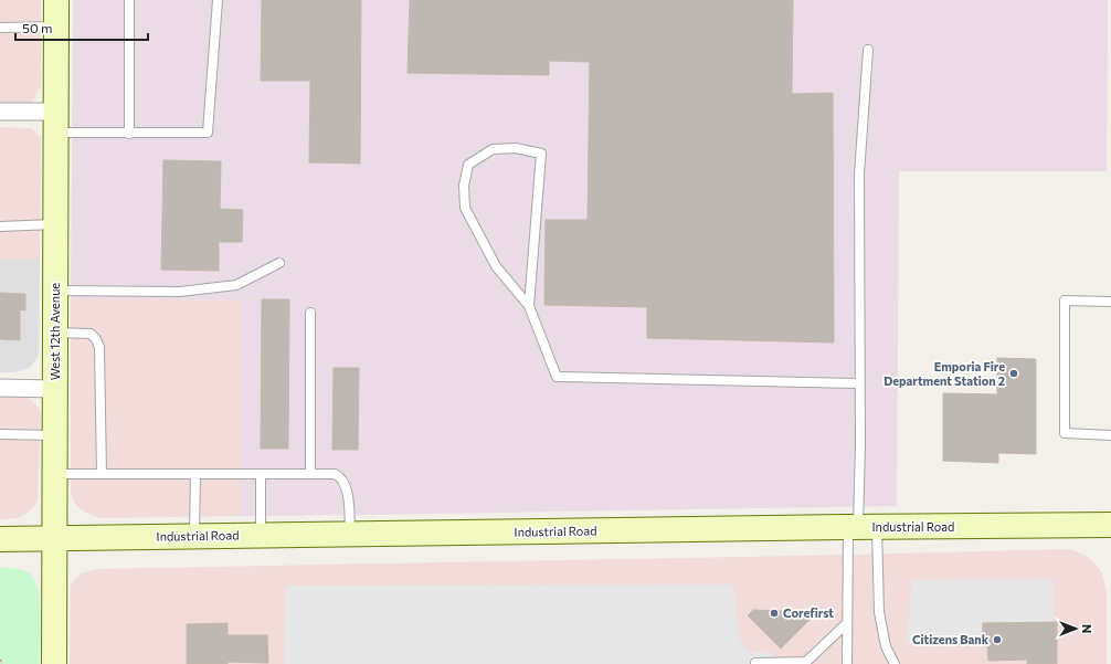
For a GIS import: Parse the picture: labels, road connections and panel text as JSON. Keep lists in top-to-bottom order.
{
  "streets": {
    "main road": ["West 12th Avenue", "Industrial Road"]
  },
  "crossings": [
    ["West 12th Avenue", "Industrial Road"]
  ],
  "places": ["Emporia Fire Department Station 2", "Corefirst", "Citizens Bank"],
  "scale_bar": "50 m",
  "north": "right"
}
